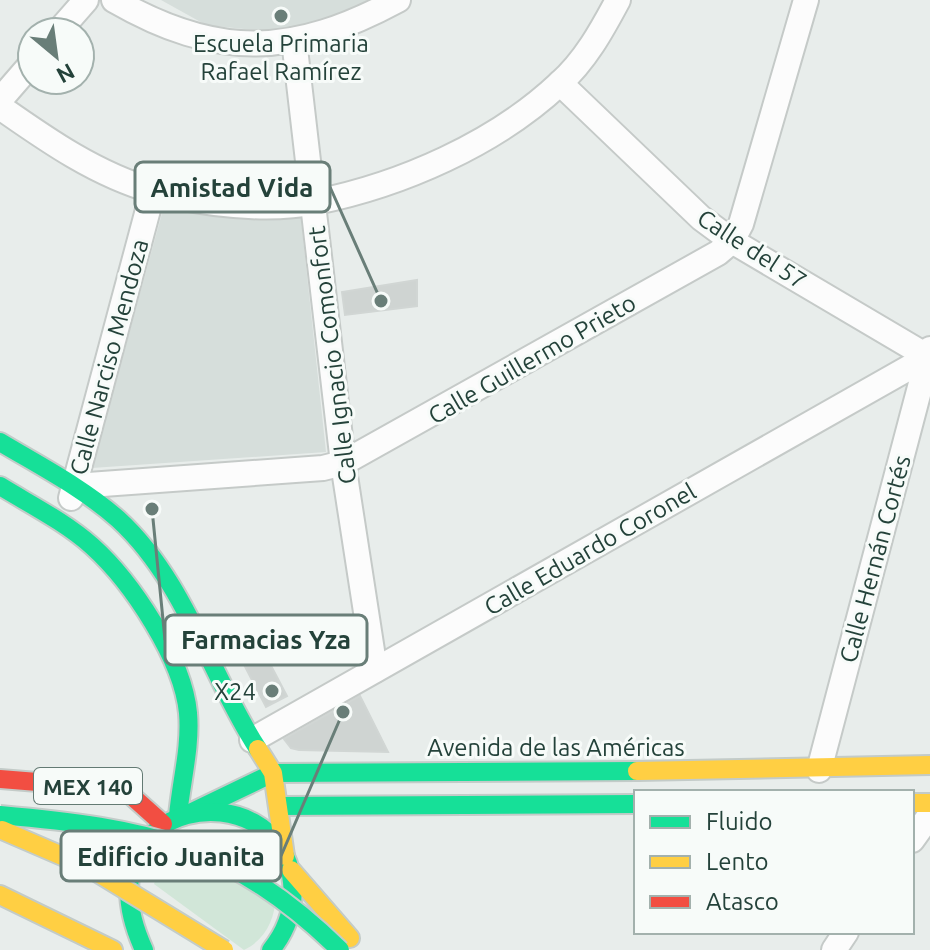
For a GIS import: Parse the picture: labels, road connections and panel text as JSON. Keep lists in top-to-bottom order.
{
  "streets": {
    "main road": ["Avenida de las Américas", "MEX 140"],
    "street": [
      "Calle del 57",
      "Calle Ignacio Comonfort",
      "Calle Narciso Mendoza",
      "Calle Guillermo Prieto",
      "Calle Eduardo Coronel",
      "Calle Hernán Cortés"
    ]
  },
  "crossings": [
    ["Calle del 57", "Calle Guillermo Prieto"],
    ["Calle del 57", "Calle Eduardo Coronel"],
    ["Calle del 57", "Calle Hernán Cortés"],
    ["Calle Ignacio Comonfort", "Calle Guillermo Prieto"],
    ["Calle Ignacio Comonfort", "Calle Eduardo Coronel"],
    ["Calle Narciso Mendoza", "Calle Guillermo Prieto"],
    ["Calle Eduardo Coronel", "Calle Hernán Cortés"],
    ["Calle Hernán Cortés", "Avenida de las Américas"],
    ["Avenida de las Américas", "MEX 140"]
  ],
  "places": [
    "Escuela Primaria Rafael Ramírez",
    "Amistad Vida",
    "Farmacias Yza",
    "X24",
    "Edificio Juanita"
  ],
  "legend": ["Fluido", "Lento", "Atasco"],
  "north": "bottom right"
}
